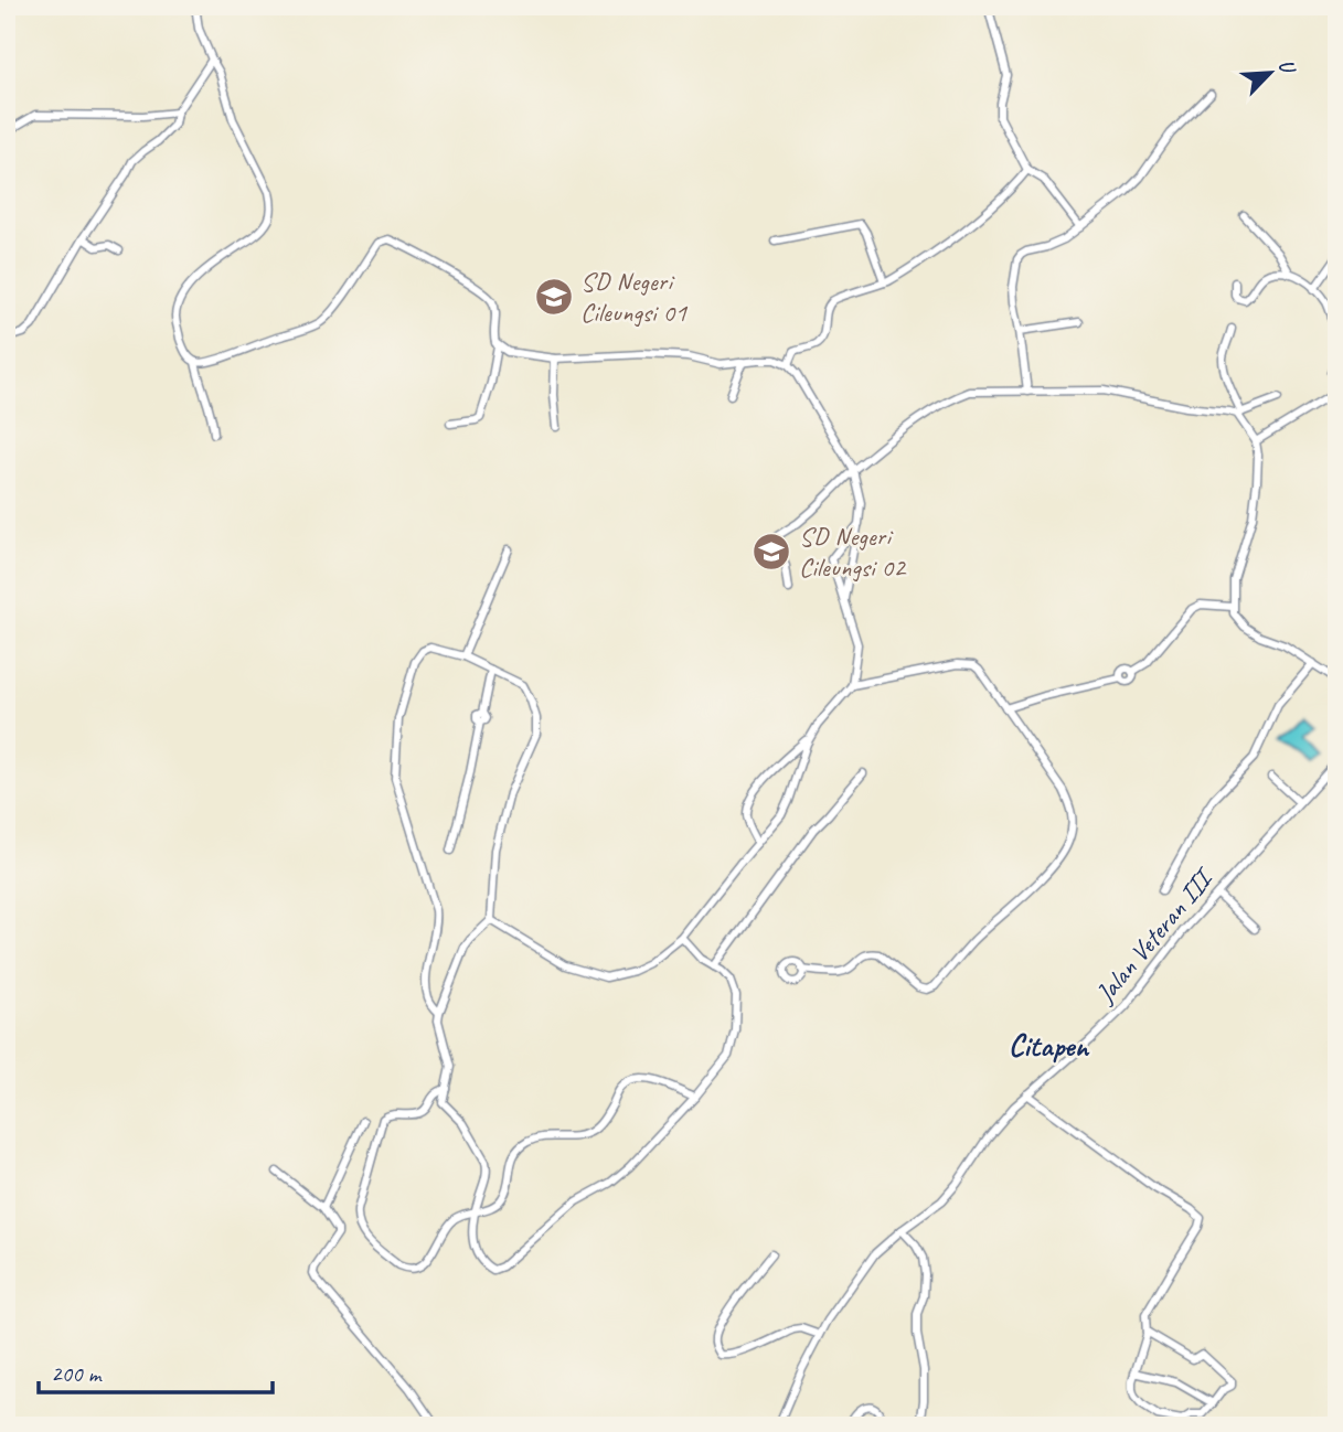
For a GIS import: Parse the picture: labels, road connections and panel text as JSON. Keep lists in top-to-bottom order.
{
  "streets": {
    "street": ["Jalan Veteran III"]
  },
  "districts": ["Citapen"],
  "places": {
    "school or university": ["SD Negeri Cileungsi 01", "SD Negeri Cileungsi 02"]
  },
  "scale_bar": "200 m",
  "north": "top right"
}
